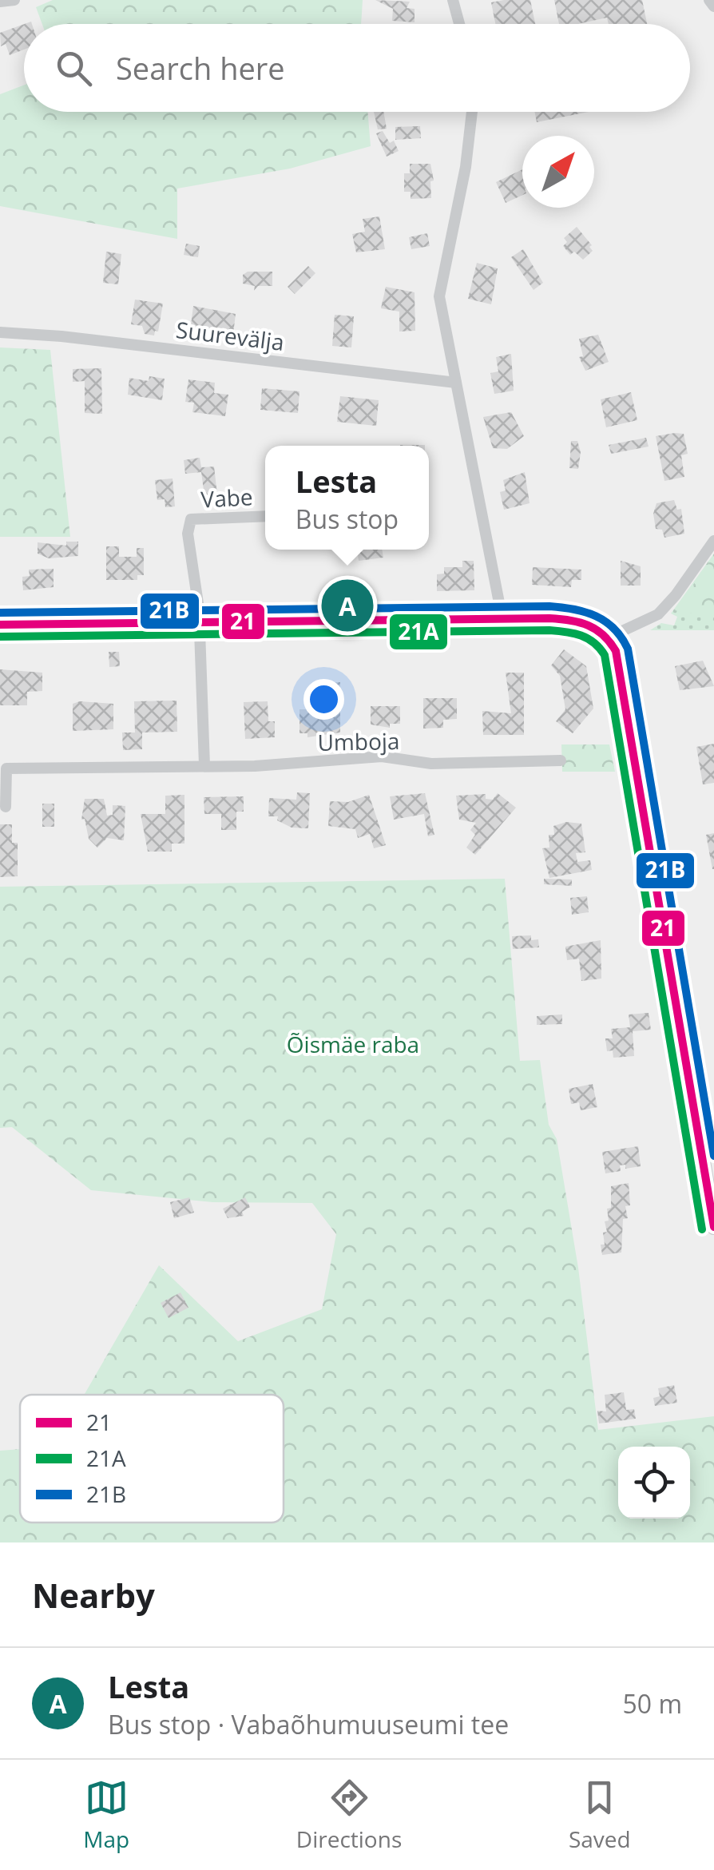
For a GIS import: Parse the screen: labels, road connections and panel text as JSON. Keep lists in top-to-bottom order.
{
  "streets": {
    "street": ["Suurevälja", "Vabe", "Umboja"]
  },
  "parks": ["Õismäe raba"],
  "lines": ["transit line 21B", "transit line 21", "transit line 21A"],
  "legend": ["21", "21A", "21B"],
  "north": "top right",
  "page": {
    "search": "Search here",
    "popup": ["Lesta", "Bus stop"],
    "pins": "A",
    "heading": "Nearby",
    "list": [
      {
        "mark": "A",
        "name": "Lesta",
        "note": "Bus stop · Vabaõhumuuseumi tee",
        "value": "50 m"
      }
    ],
    "nav": ["Map", "Directions", "Saved"]
  }
}
